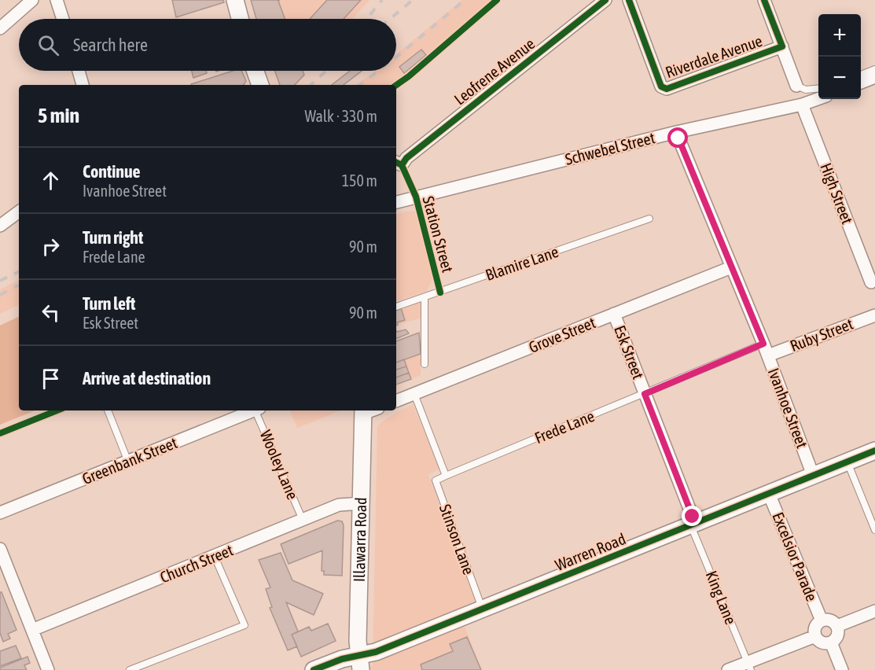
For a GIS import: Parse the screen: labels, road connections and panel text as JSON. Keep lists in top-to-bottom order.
{
  "streets": {
    "street": [
      "Riverdale Avenue",
      "Leofrene Avenue",
      "Schwebel Street",
      "High Street",
      "Grove Street",
      "Ruby Street",
      "Esk Street",
      "Ivanhoe Street",
      "Greenbank Street",
      "Illawarra Road",
      "Warren Road",
      "Excelsior Parade",
      "Church Street"
    ],
    "lane": [
      "Station Street",
      "Blamire Lane",
      "Frede Lane",
      "Wooley Lane",
      "Stinson Lane",
      "King Lane"
    ]
  },
  "crossings": [
    ["Leofrene Avenue", "Station Street"],
    ["Schwebel Street", "High Street"],
    ["Schwebel Street", "Station Street"],
    ["Schwebel Street", "Ivanhoe Street"],
    ["Station Street", "Blamire Lane"],
    ["Grove Street", "Esk Street"],
    ["Grove Street", "Ivanhoe Street"],
    ["Ruby Street", "Ivanhoe Street"],
    ["Ruby Street", "Frede Lane"],
    ["Esk Street", "Frede Lane"],
    ["Esk Street", "Warren Road"],
    ["Esk Street", "King Lane"],
    ["Ivanhoe Street", "Frede Lane"],
    ["Ivanhoe Street", "Warren Road"],
    ["Frede Lane", "Stinson Lane"],
    ["Wooley Lane", "Church Street"],
    ["Illawarra Road", "Warren Road"],
    ["Illawarra Road", "Church Street"],
    ["Stinson Lane", "Warren Road"],
    ["Warren Road", "Excelsior Parade"],
    ["Warren Road", "King Lane"]
  ],
  "page": {
    "map_buttons": ["+", "−"],
    "search": "Search here",
    "heading": ["5 min", "Walk · 330 m"],
    "list": [
      ["Continue", "Ivanhoe Street", "150 m"],
      ["Turn right", "Frede Lane", "90 m"],
      ["Turn left", "Esk Street", "90 m"],
      "Arrive at destination"
    ]
  }
}
